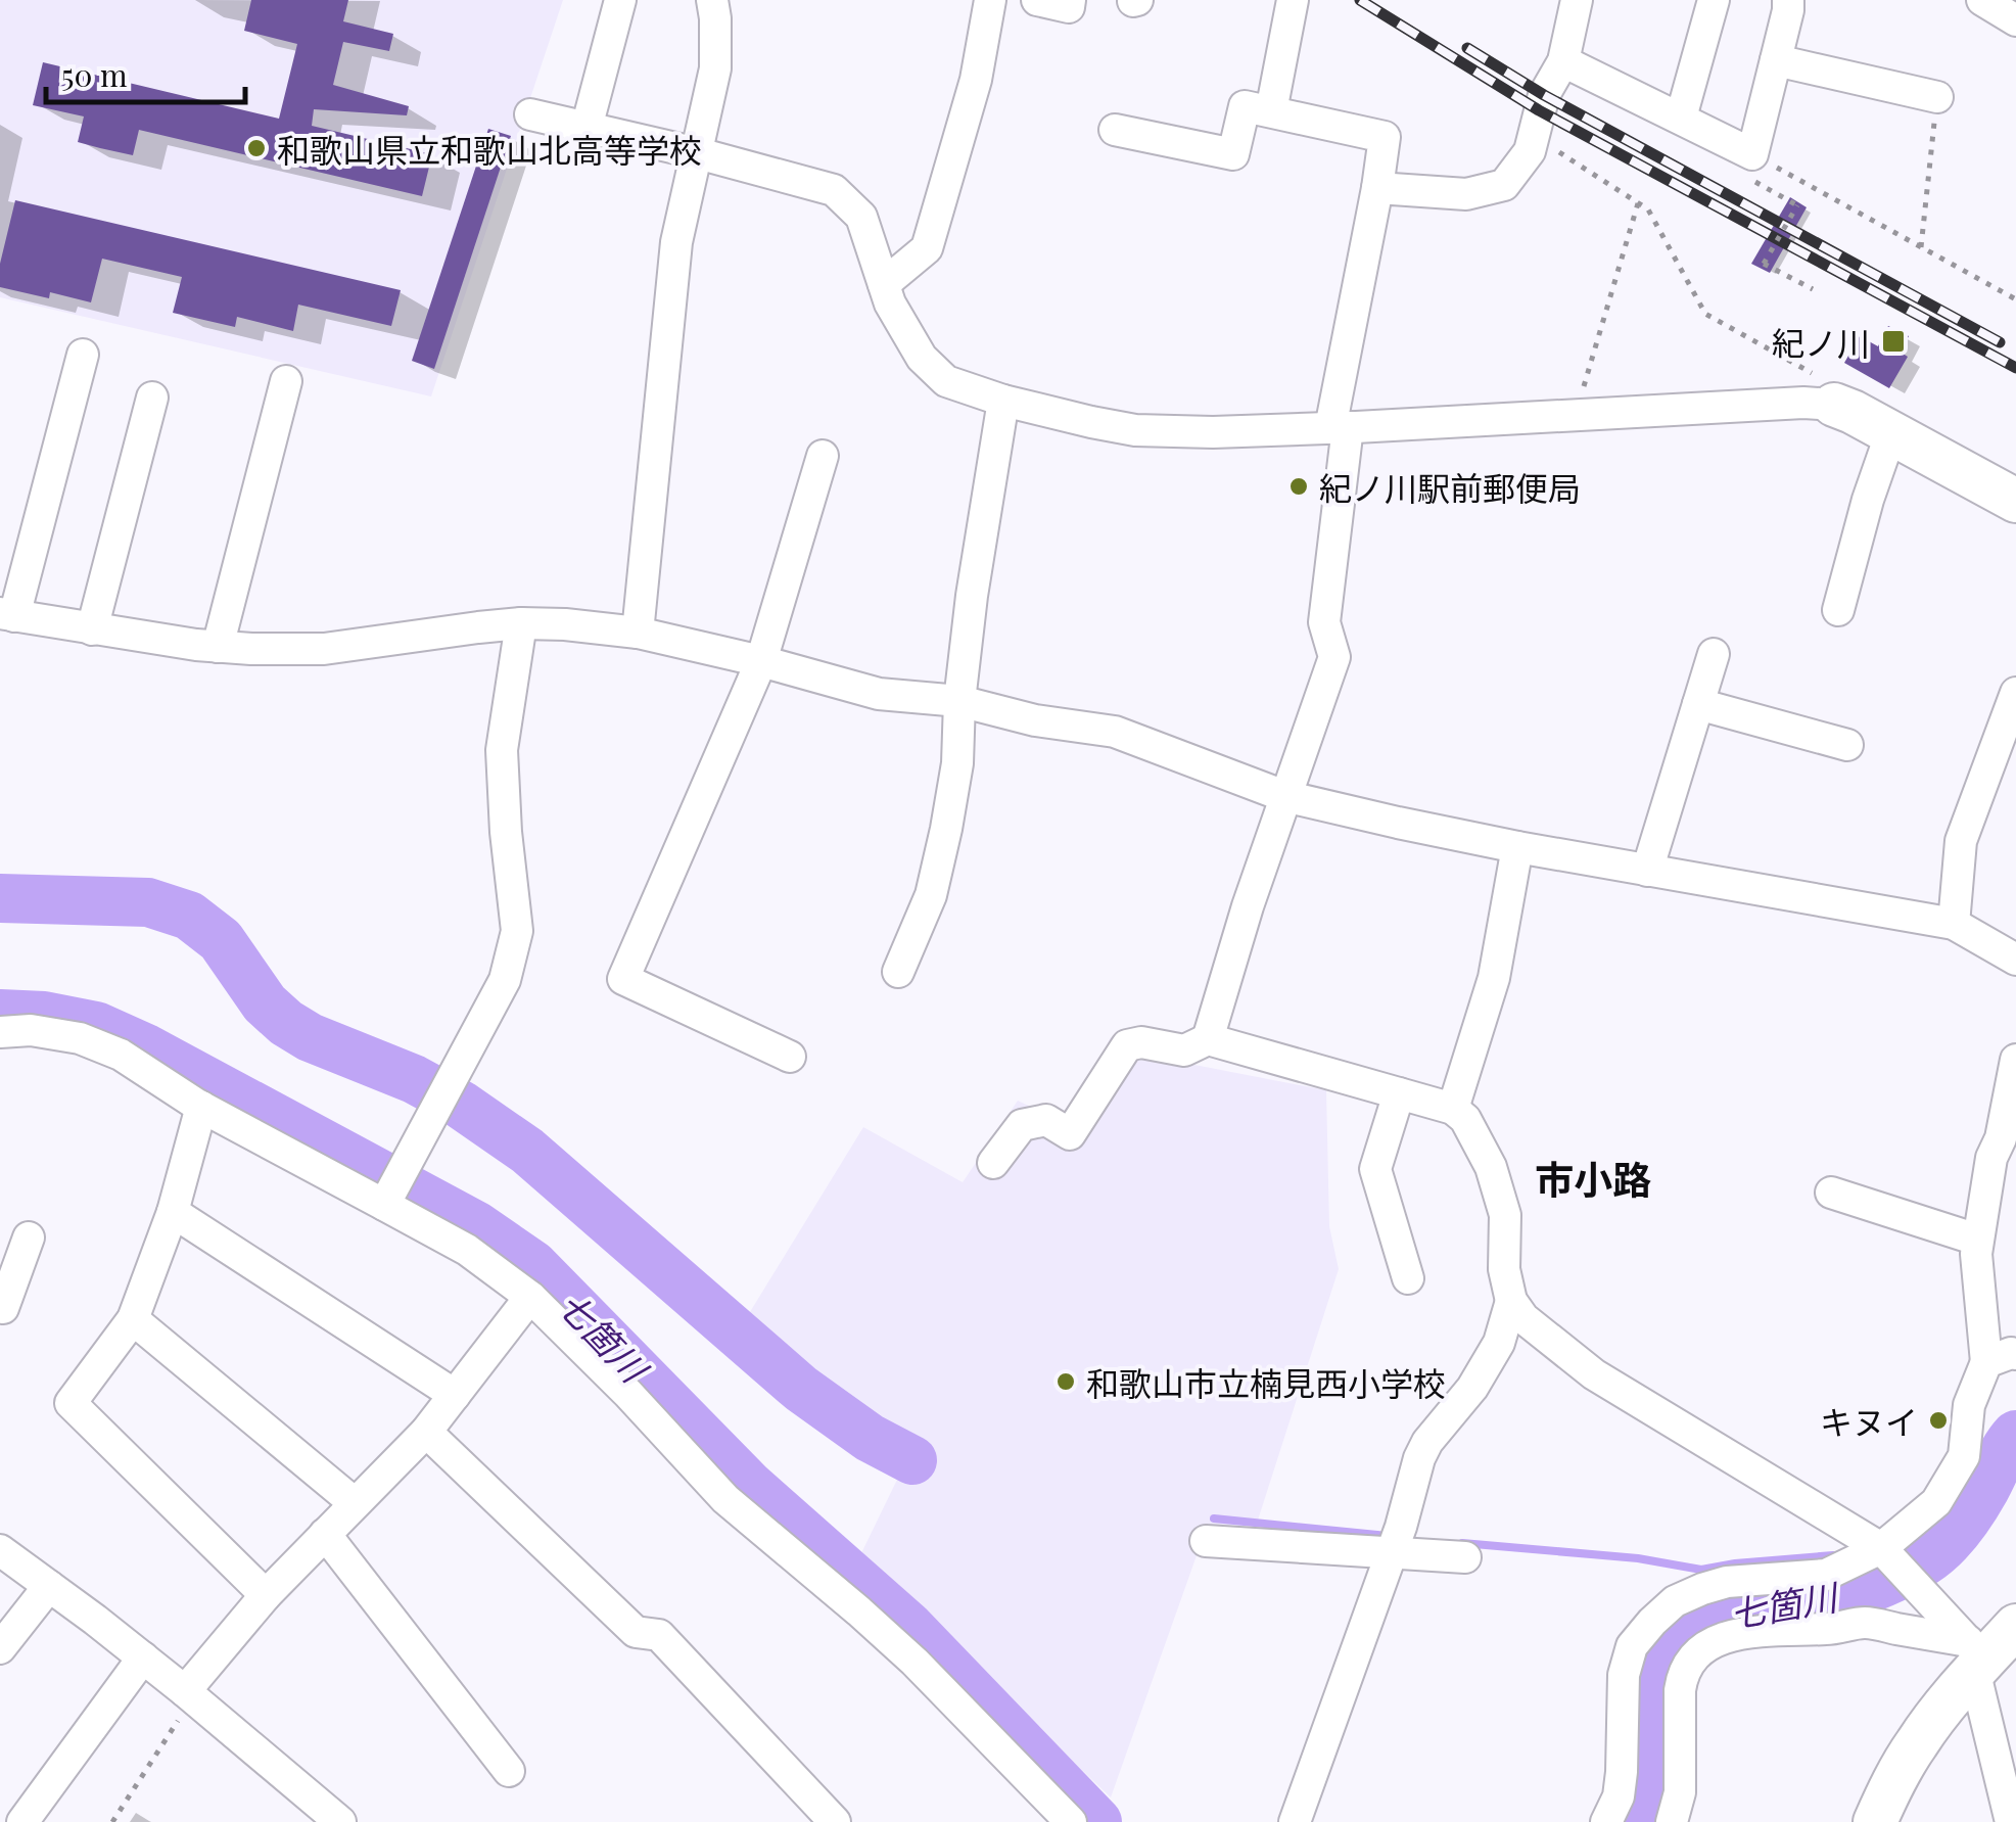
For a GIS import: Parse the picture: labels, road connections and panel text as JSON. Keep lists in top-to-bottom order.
{
  "districts": ["市小路"],
  "water": ["七箇川"],
  "places": {
    "other": [
      "和歌山県立和歌山北高等学校",
      "紀ノ川駅前郵便局",
      "和歌山市立楠見西小学校",
      "キヌイ"
    ],
    "transit": ["紀ノ川"]
  },
  "scale_bar": "50 m"
}
